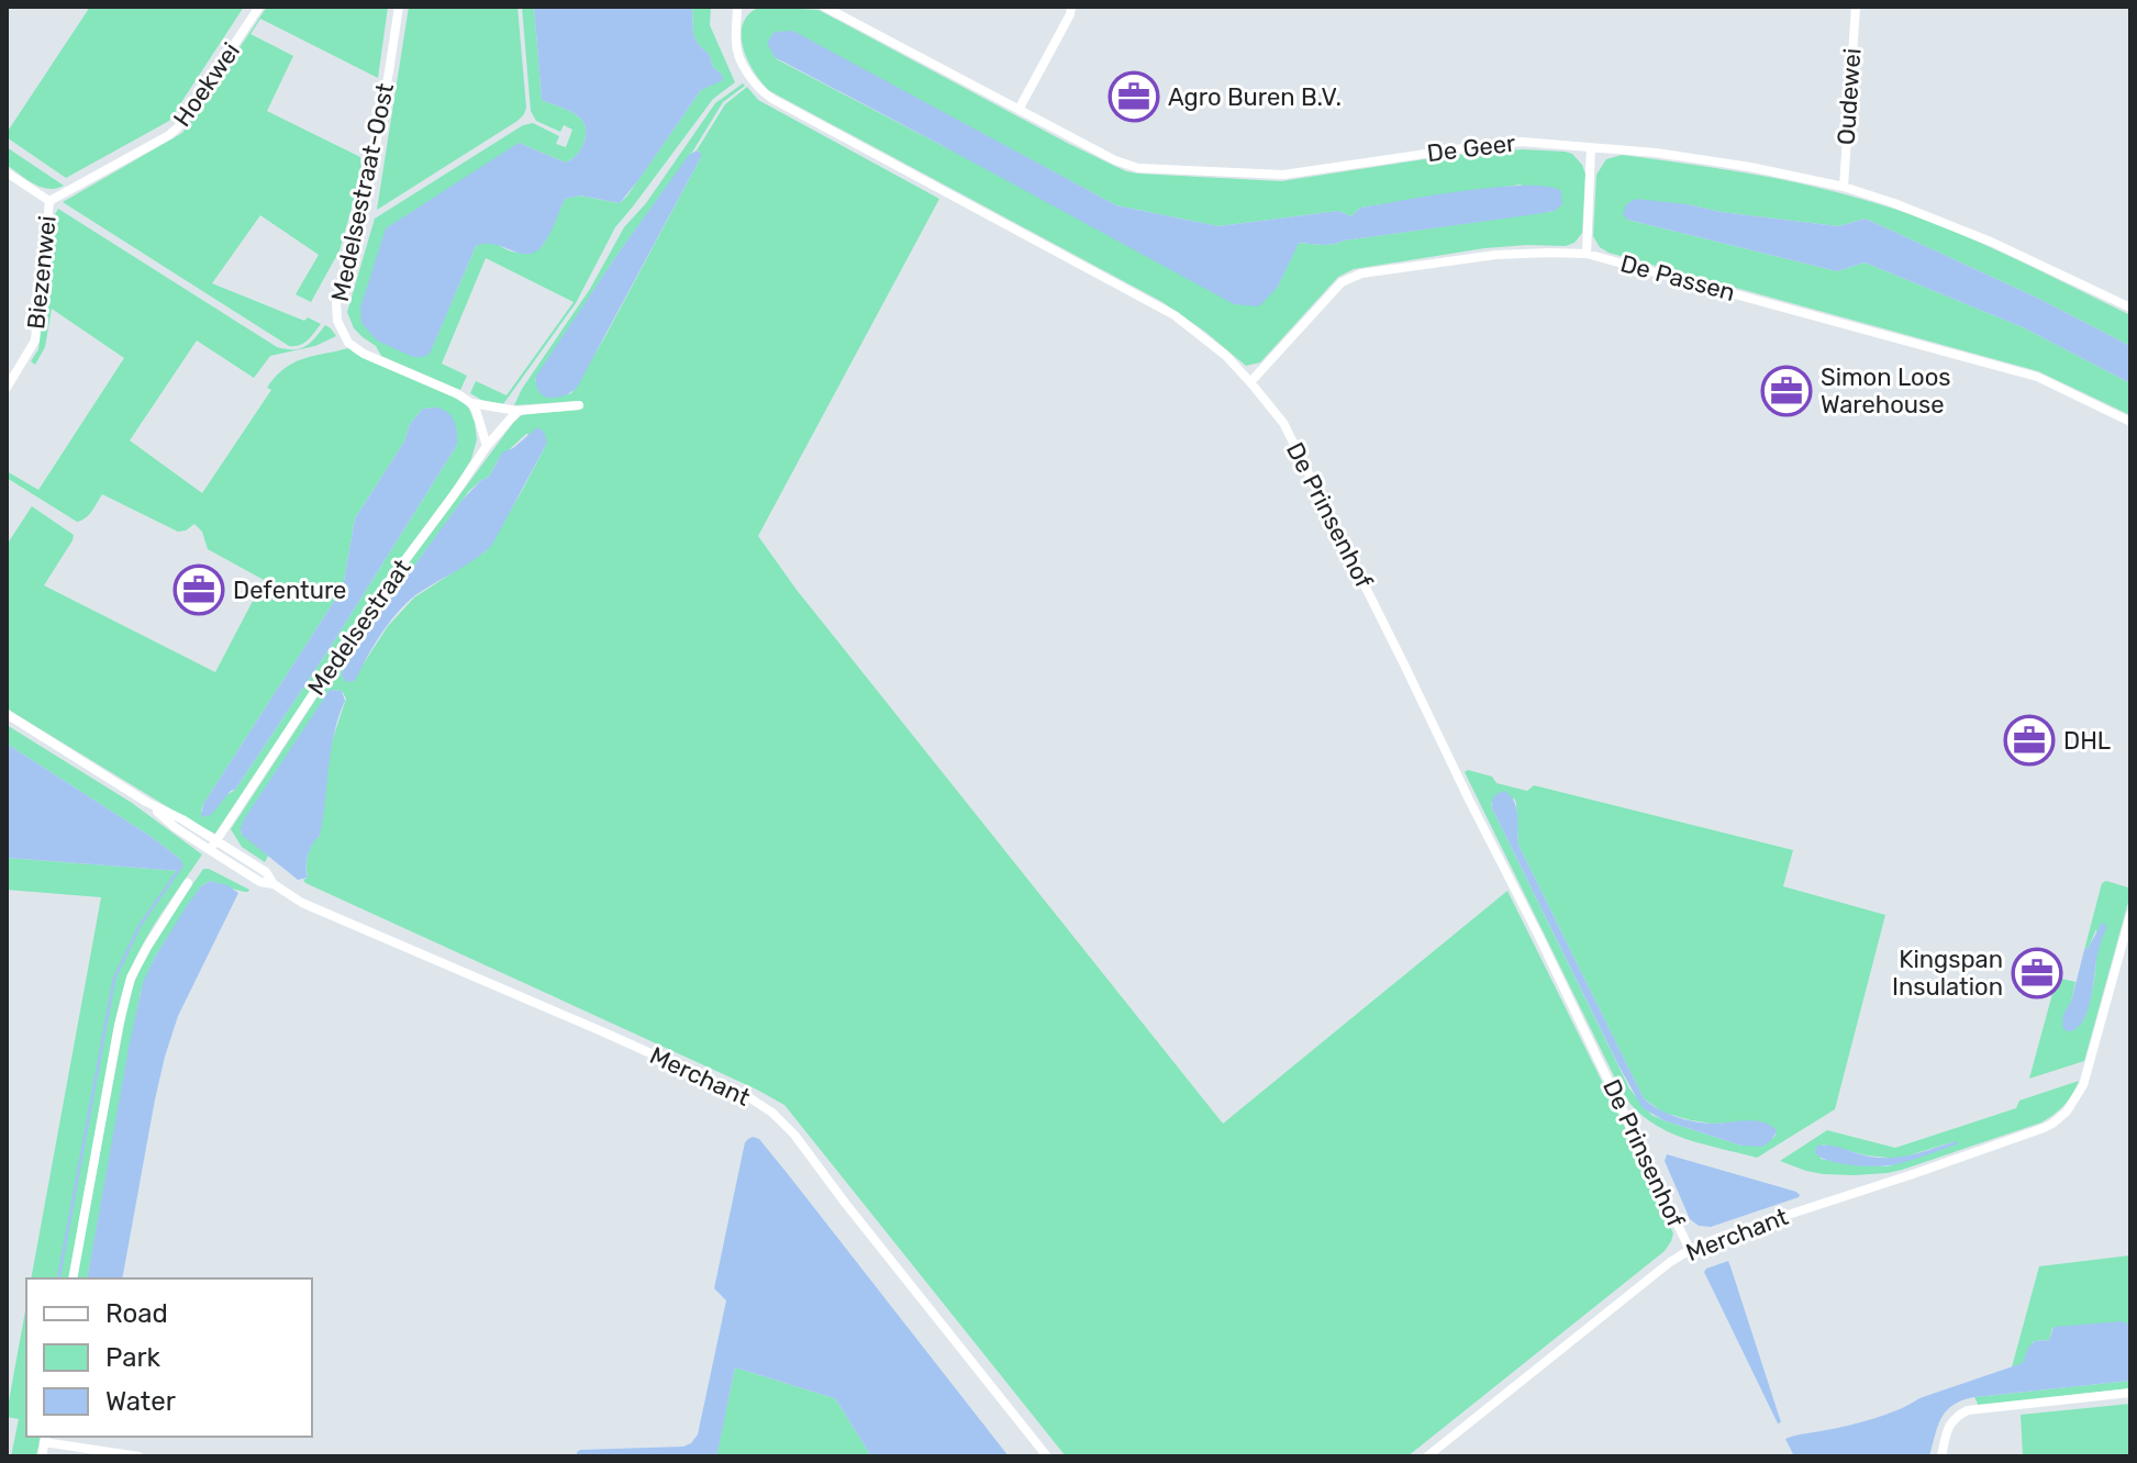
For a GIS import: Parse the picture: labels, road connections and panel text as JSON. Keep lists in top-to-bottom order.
{
  "streets": {
    "street": [
      "Hoekwei",
      "Oudewei",
      "De Geer",
      "Medelsestraat-Oost",
      "Biezenwei",
      "De Passen",
      "De Prinsenhof",
      "Medelsestraat",
      "Merchant"
    ]
  },
  "crossings": [
    ["Hoekwei", "Biezenwei"],
    ["Oudewei", "De Geer"],
    ["Medelsestraat-Oost", "Medelsestraat"],
    ["De Passen", "De Prinsenhof"],
    ["De Prinsenhof", "Merchant"],
    ["Medelsestraat", "Merchant"]
  ],
  "places": {
    "office": [
      "Agro Buren B.V.",
      "Simon Loos Warehouse",
      "Defenture",
      "DHL",
      "Kingspan Insulation"
    ]
  },
  "legend": ["Road", "Park", "Water"]
}
